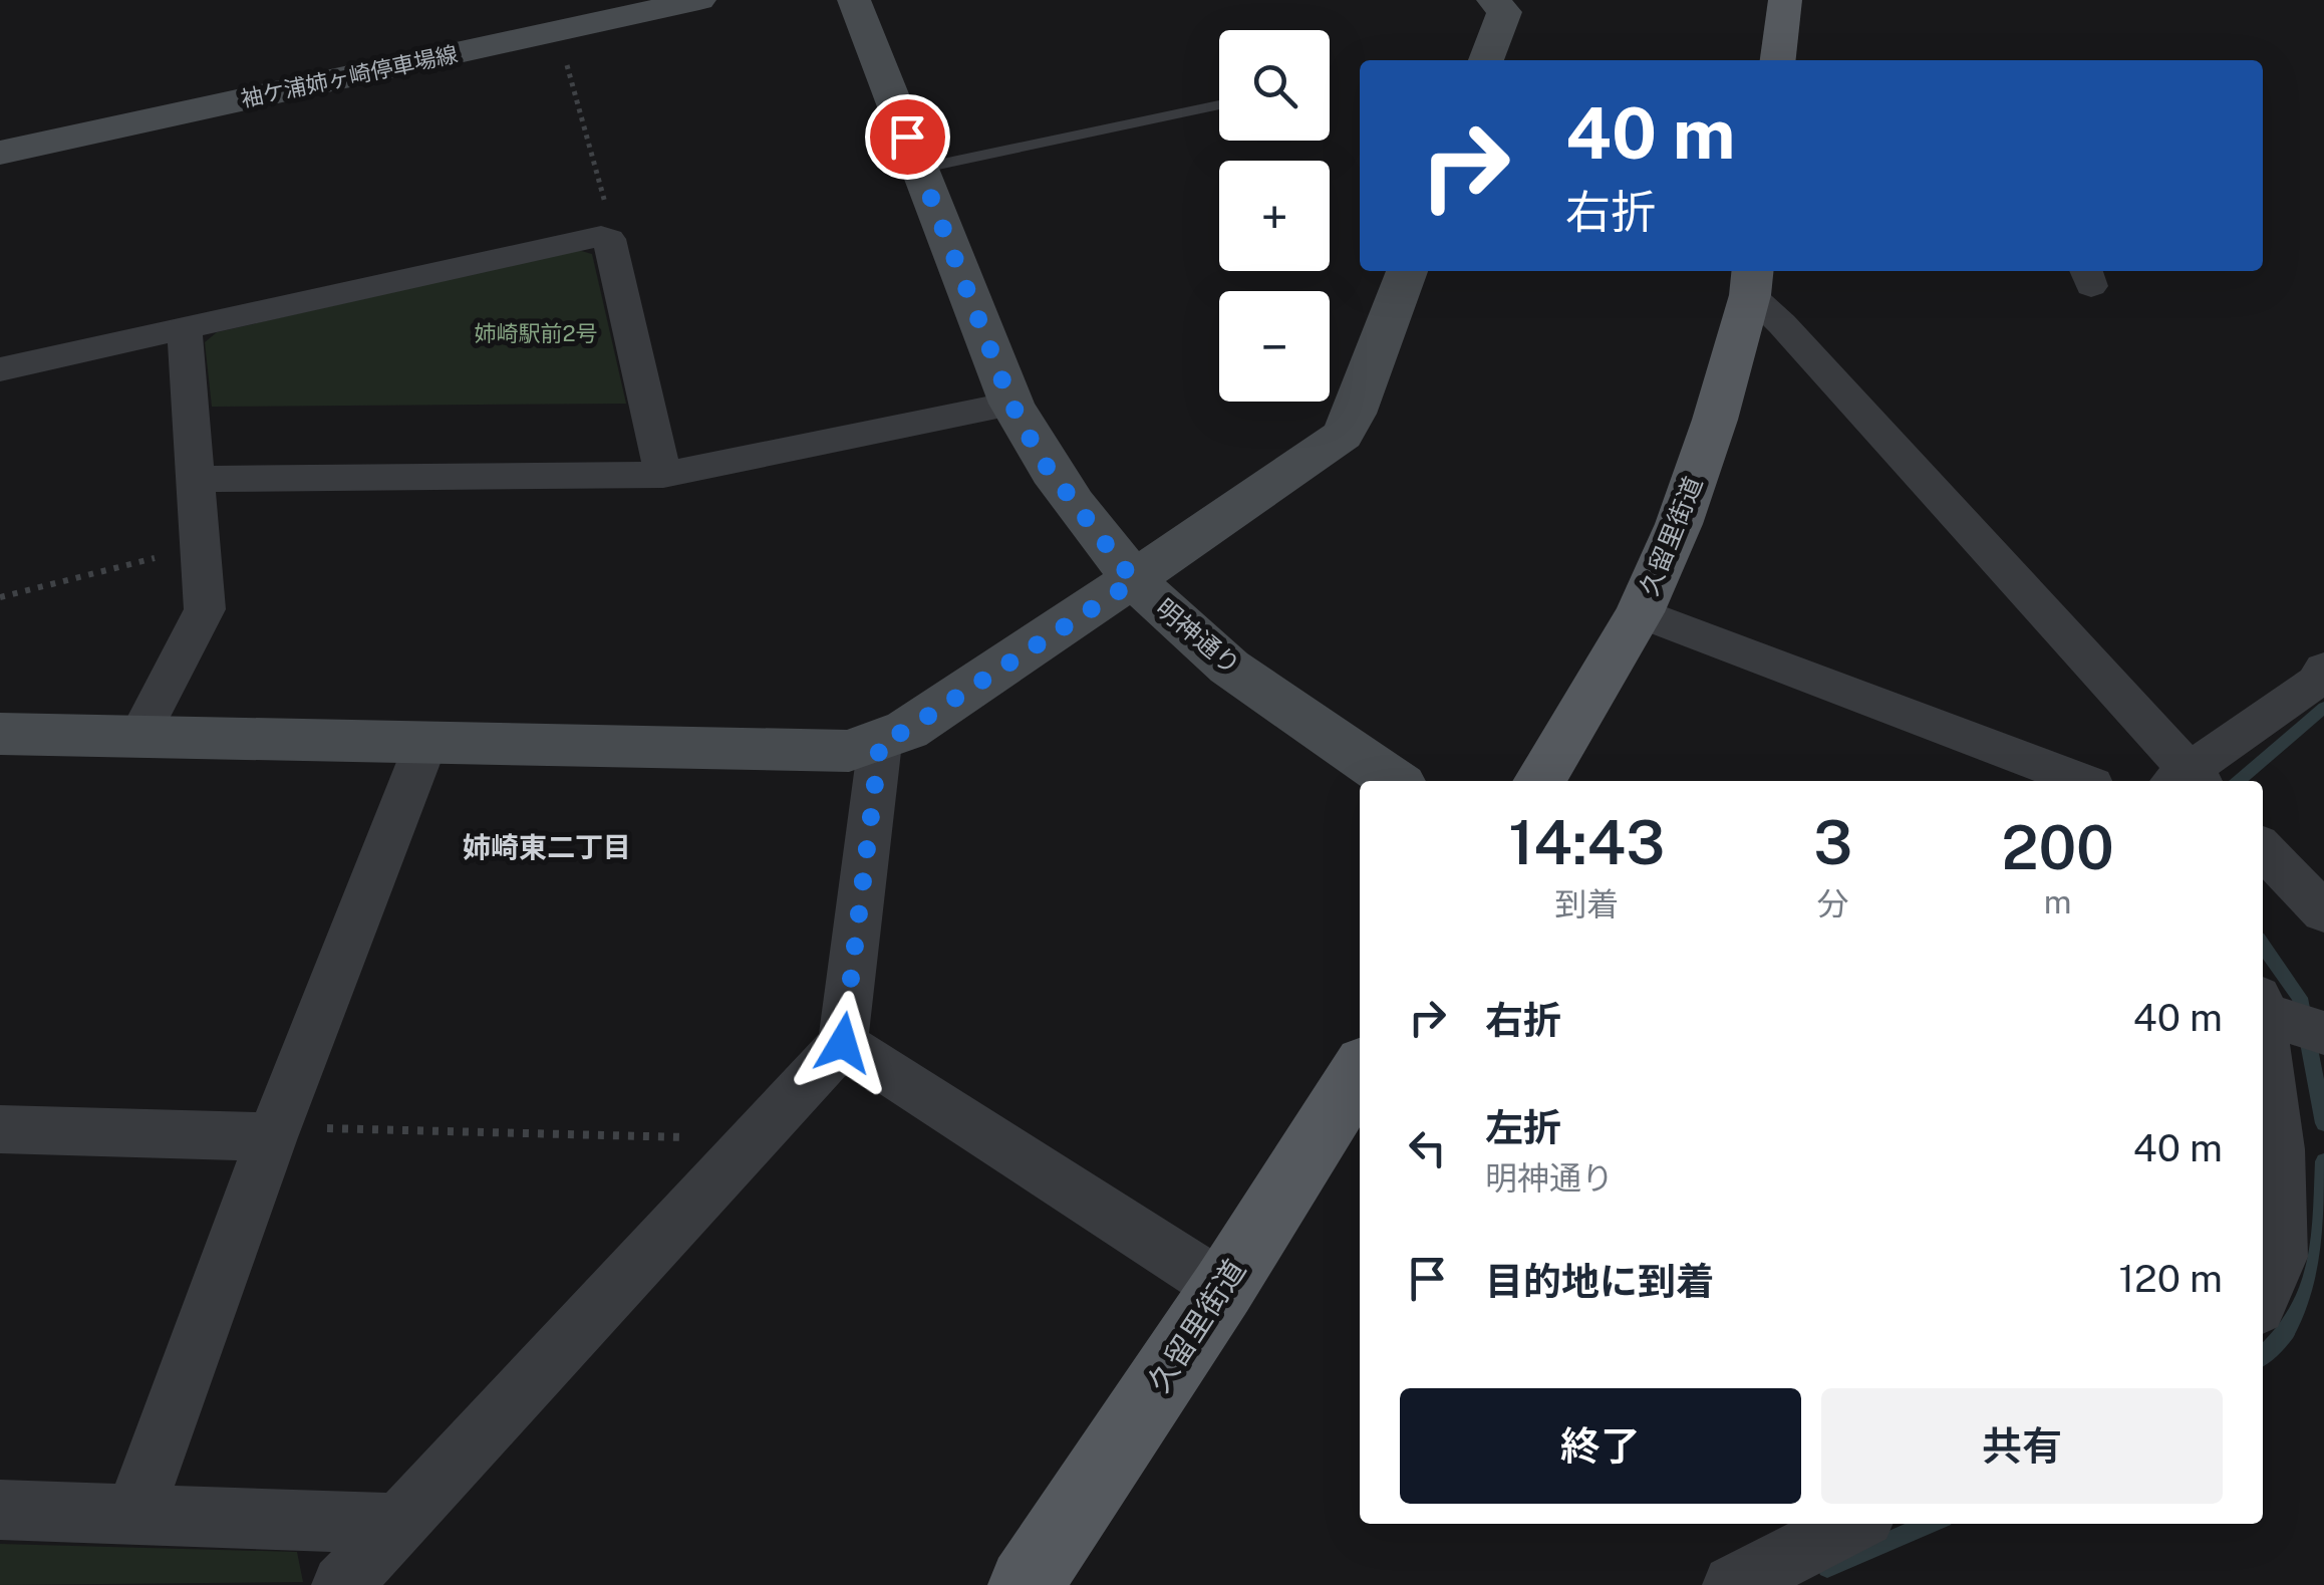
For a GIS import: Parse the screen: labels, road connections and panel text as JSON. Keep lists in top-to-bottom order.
{
  "streets": {
    "main road": ["久留里街道"],
    "street": ["袖ケ浦姉ヶ崎停車場線", "明神通り"]
  },
  "districts": ["姉崎東二丁目"],
  "parks": ["姉崎駅前2号"],
  "page": {
    "map_buttons": ["+", "−"],
    "turn": ["40 m", "右折"],
    "eta": [
      "14:43",
      "到着",
      "3",
      "分",
      "200",
      "m"
    ],
    "list": [
      {
        "name": "右折",
        "value": "40 m"
      },
      {
        "name": "左折",
        "note": "明神通り",
        "value": "40 m"
      },
      {
        "name": "目的地に到着",
        "value": "120 m"
      }
    ],
    "buttons": ["終了", "共有"]
  }
}
